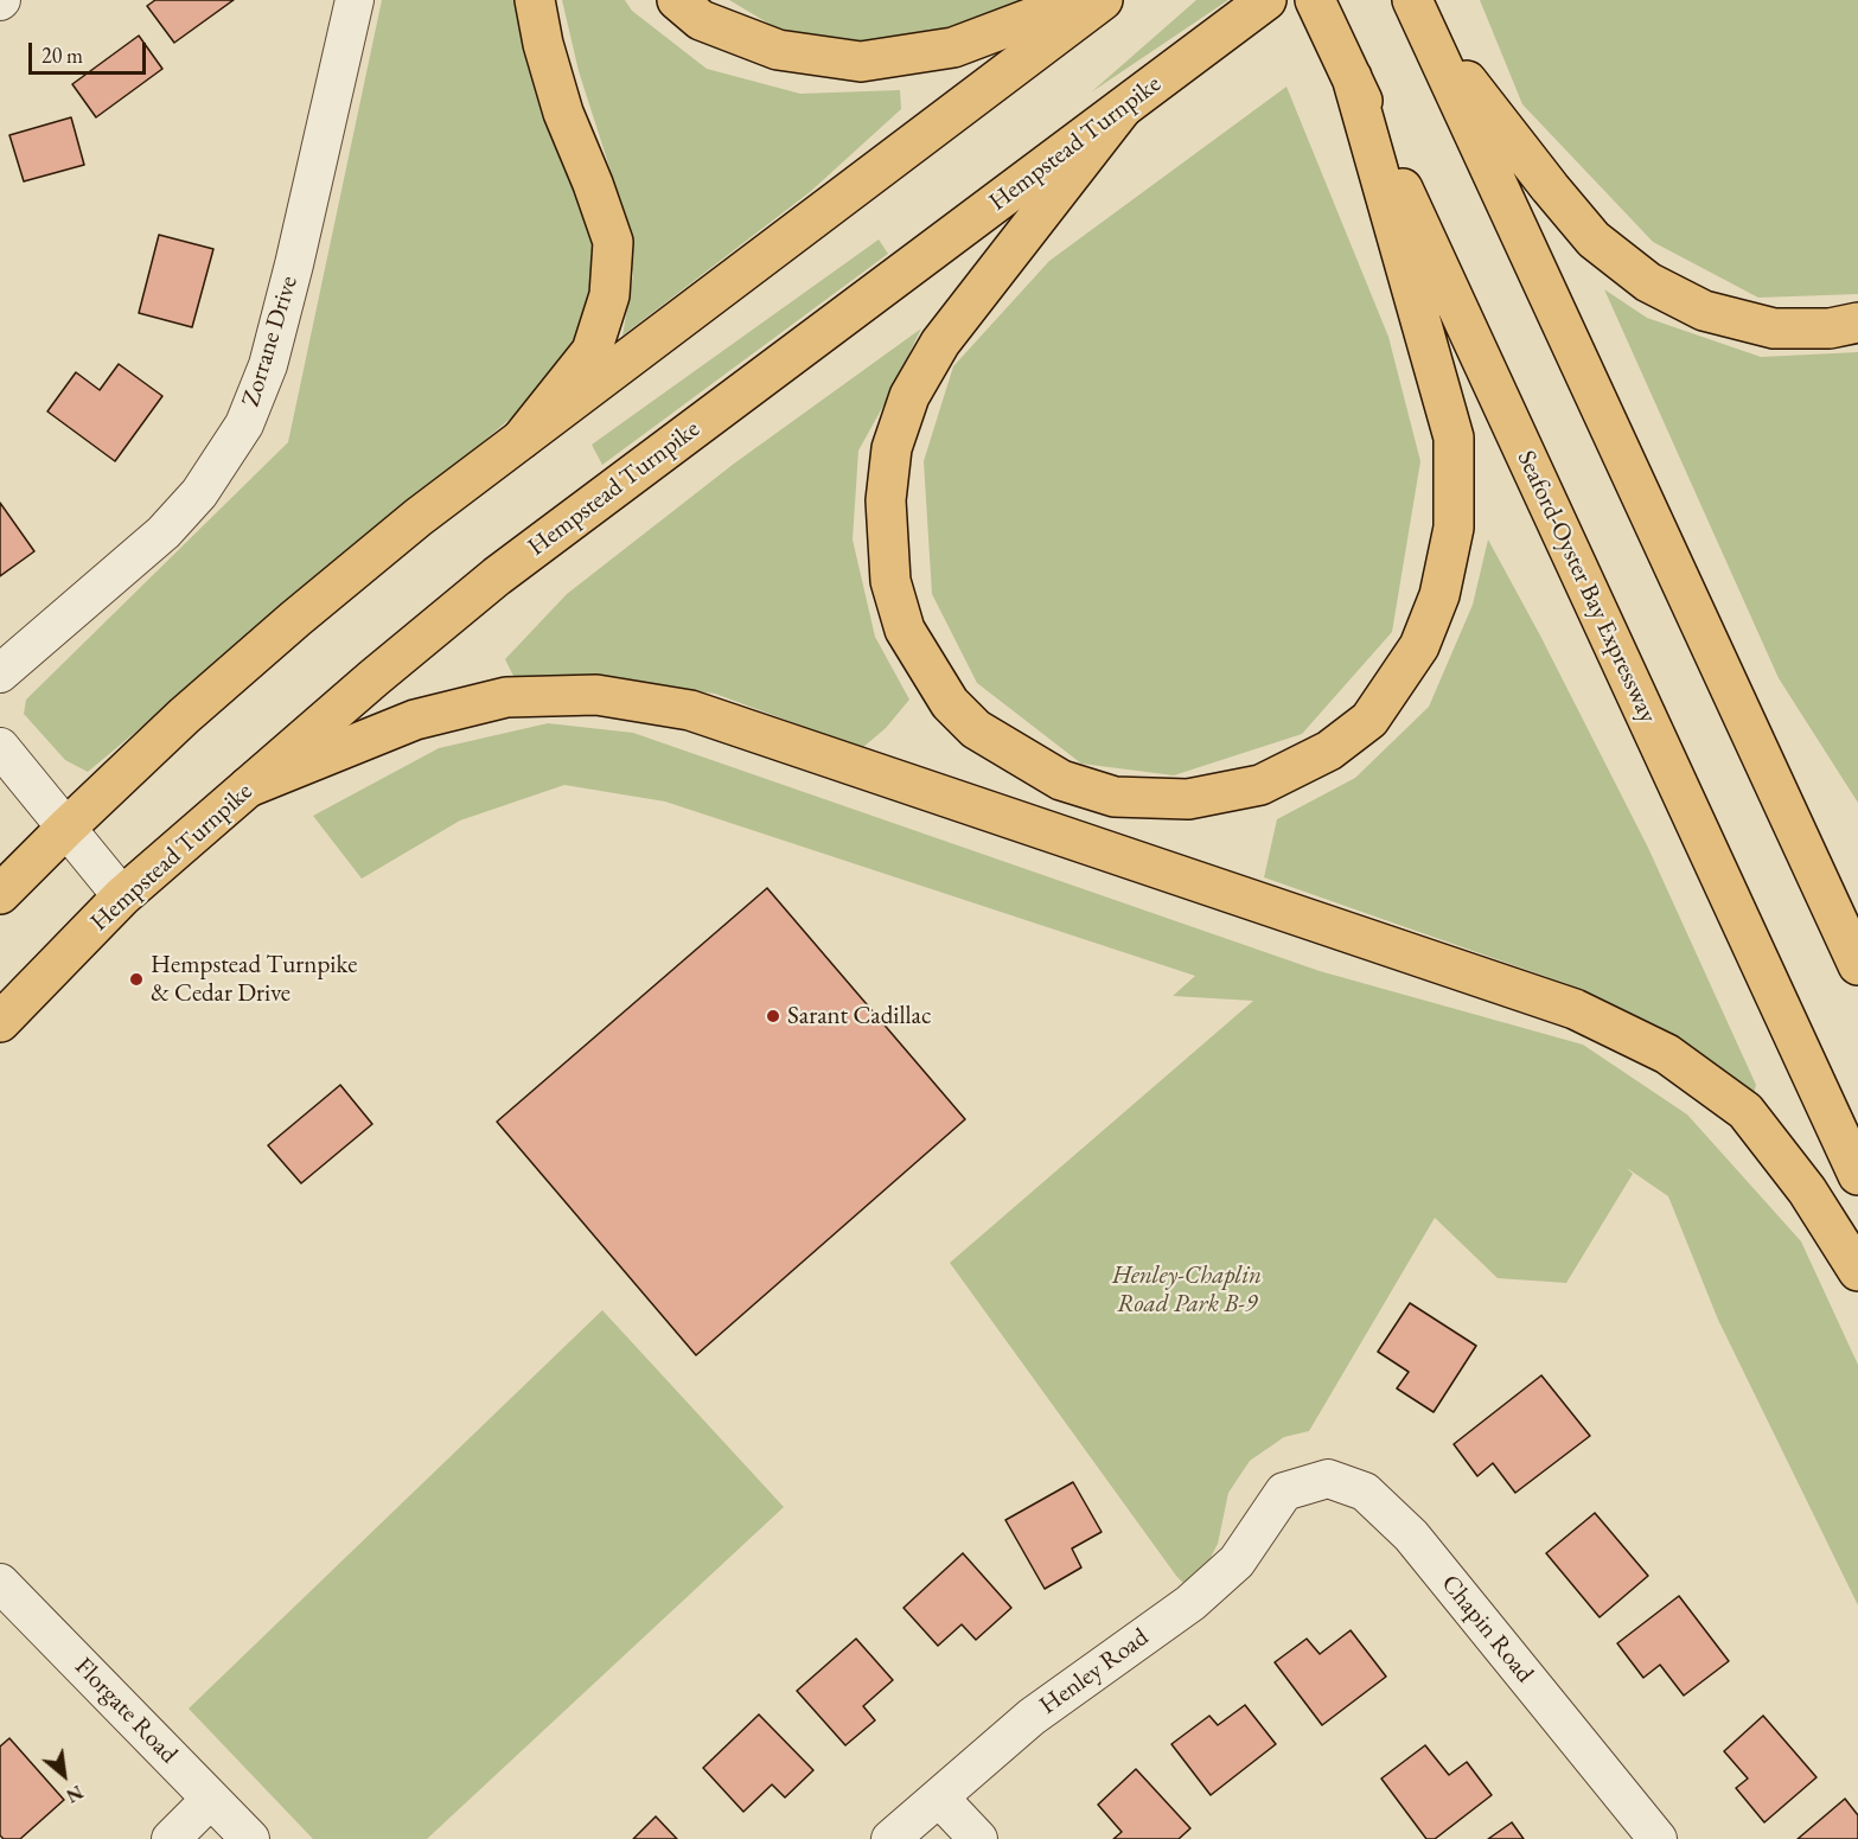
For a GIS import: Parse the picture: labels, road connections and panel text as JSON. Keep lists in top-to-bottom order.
{
  "streets": {
    "main road": ["Hempstead Turnpike", "Seaford-Oyster Bay Expressway"],
    "street": [
      "Zorrane Drive",
      "Chapin Road",
      "Henley Road",
      "Florgate Road"
    ]
  },
  "crossings": [
    ["Chapin Road", "Henley Road"]
  ],
  "parks": ["Henley-Chaplin Road Park B-9"],
  "places": ["Hempstead Turnpike & Cedar Drive", "Sarant Cadillac"],
  "scale_bar": "20 m",
  "north": "bottom right"
}
